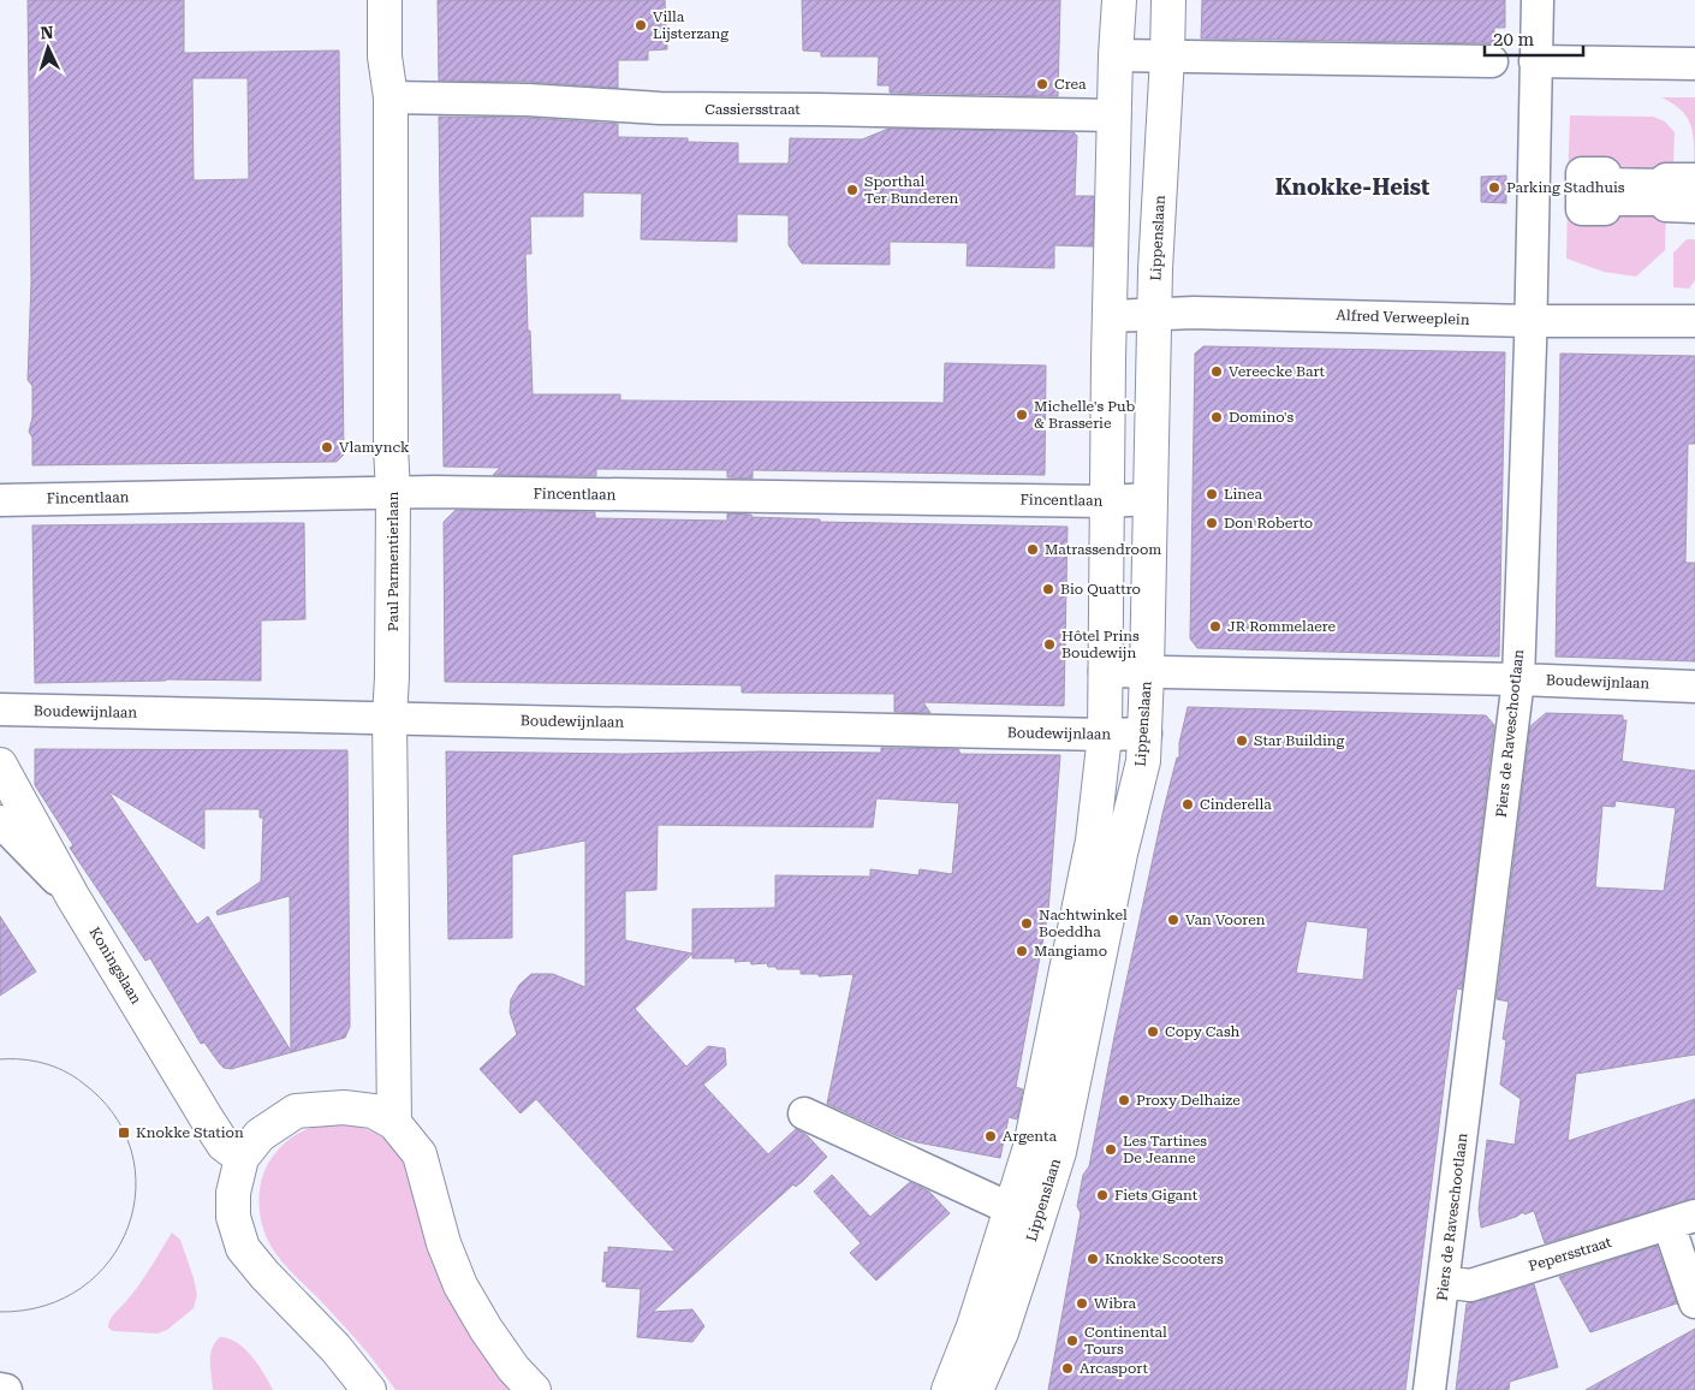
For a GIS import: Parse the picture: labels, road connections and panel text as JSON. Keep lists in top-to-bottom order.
{
  "streets": {
    "main road": ["Lippenslaan", "Paul Parmentierlaan", "Koningslaan"],
    "street": [
      "Cassiersstraat",
      "Alfred Verweeplein",
      "Fincentlaan",
      "Boudewijnlaan",
      "Piers de Raveschootlaan",
      "Pepersstraat"
    ]
  },
  "crossings": [
    ["Cassiersstraat", "Lippenslaan"],
    ["Cassiersstraat", "Paul Parmentierlaan"],
    ["Lippenslaan", "Alfred Verweeplein"],
    ["Lippenslaan", "Fincentlaan"],
    ["Lippenslaan", "Boudewijnlaan"],
    ["Alfred Verweeplein", "Piers de Raveschootlaan"],
    ["Fincentlaan", "Paul Parmentierlaan"],
    ["Paul Parmentierlaan", "Boudewijnlaan"],
    ["Boudewijnlaan", "Piers de Raveschootlaan"],
    ["Piers de Raveschootlaan", "Pepersstraat"]
  ],
  "districts": ["Knokke-Heist"],
  "places": {
    "other": [
      "Villa Lijsterzang",
      "Crea",
      "Parking Stadhuis",
      "Sporthal Ter Bunderen",
      "Vereecke Bart",
      "Michelle's Pub & Brasserie",
      "Domino's",
      "Vlamynck",
      "Linea",
      "Don Roberto",
      "Matrassendroom",
      "Bio Quattro",
      "JR Rommelaere",
      "Hôtel Prins Boudewijn",
      "Star Building",
      "Cinderella",
      "Van Vooren",
      "Nachtwinkel Boeddha",
      "Mangiamo",
      "Copy Cash",
      "Proxy Delhaize",
      "Argenta",
      "Les Tartines De Jeanne",
      "Fiets Gigant",
      "Knokke Scooters",
      "Wibra",
      "Continental Tours",
      "Arcasport"
    ],
    "transit": ["Knokke Station"]
  },
  "scale_bar": "20 m",
  "north": "top"
}
